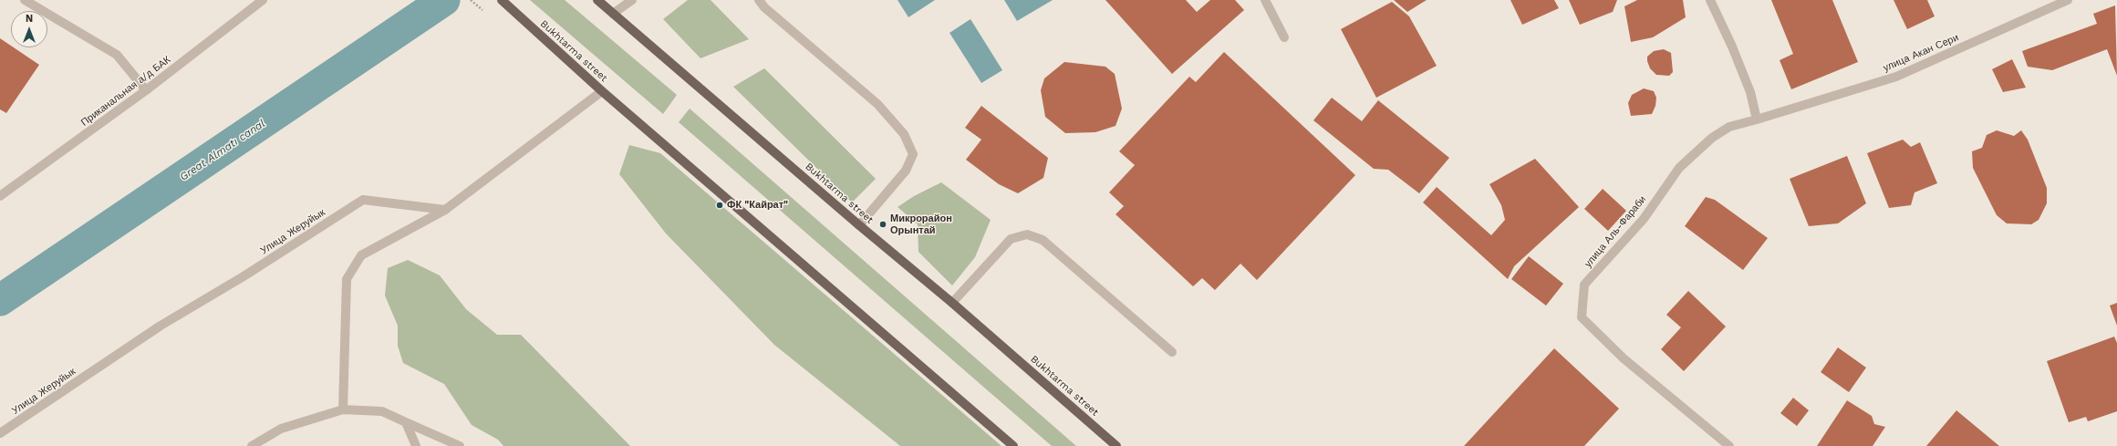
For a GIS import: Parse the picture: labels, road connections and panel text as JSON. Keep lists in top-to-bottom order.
{
  "streets": {
    "main road": ["Bukhtarma street"],
    "street": [
      "улица Акан Сери",
      "Приканальная а/д БАК",
      "Улица Жеруйык",
      "улица Аль-Фараби"
    ]
  },
  "crossings": [
    ["улица Акан Сери", "улица Аль-Фараби"]
  ],
  "water": ["Great Almatı canal"],
  "places": ["ФК \"Кайрат\"", "Микрорайон Орынтай"],
  "north": "top"
}
